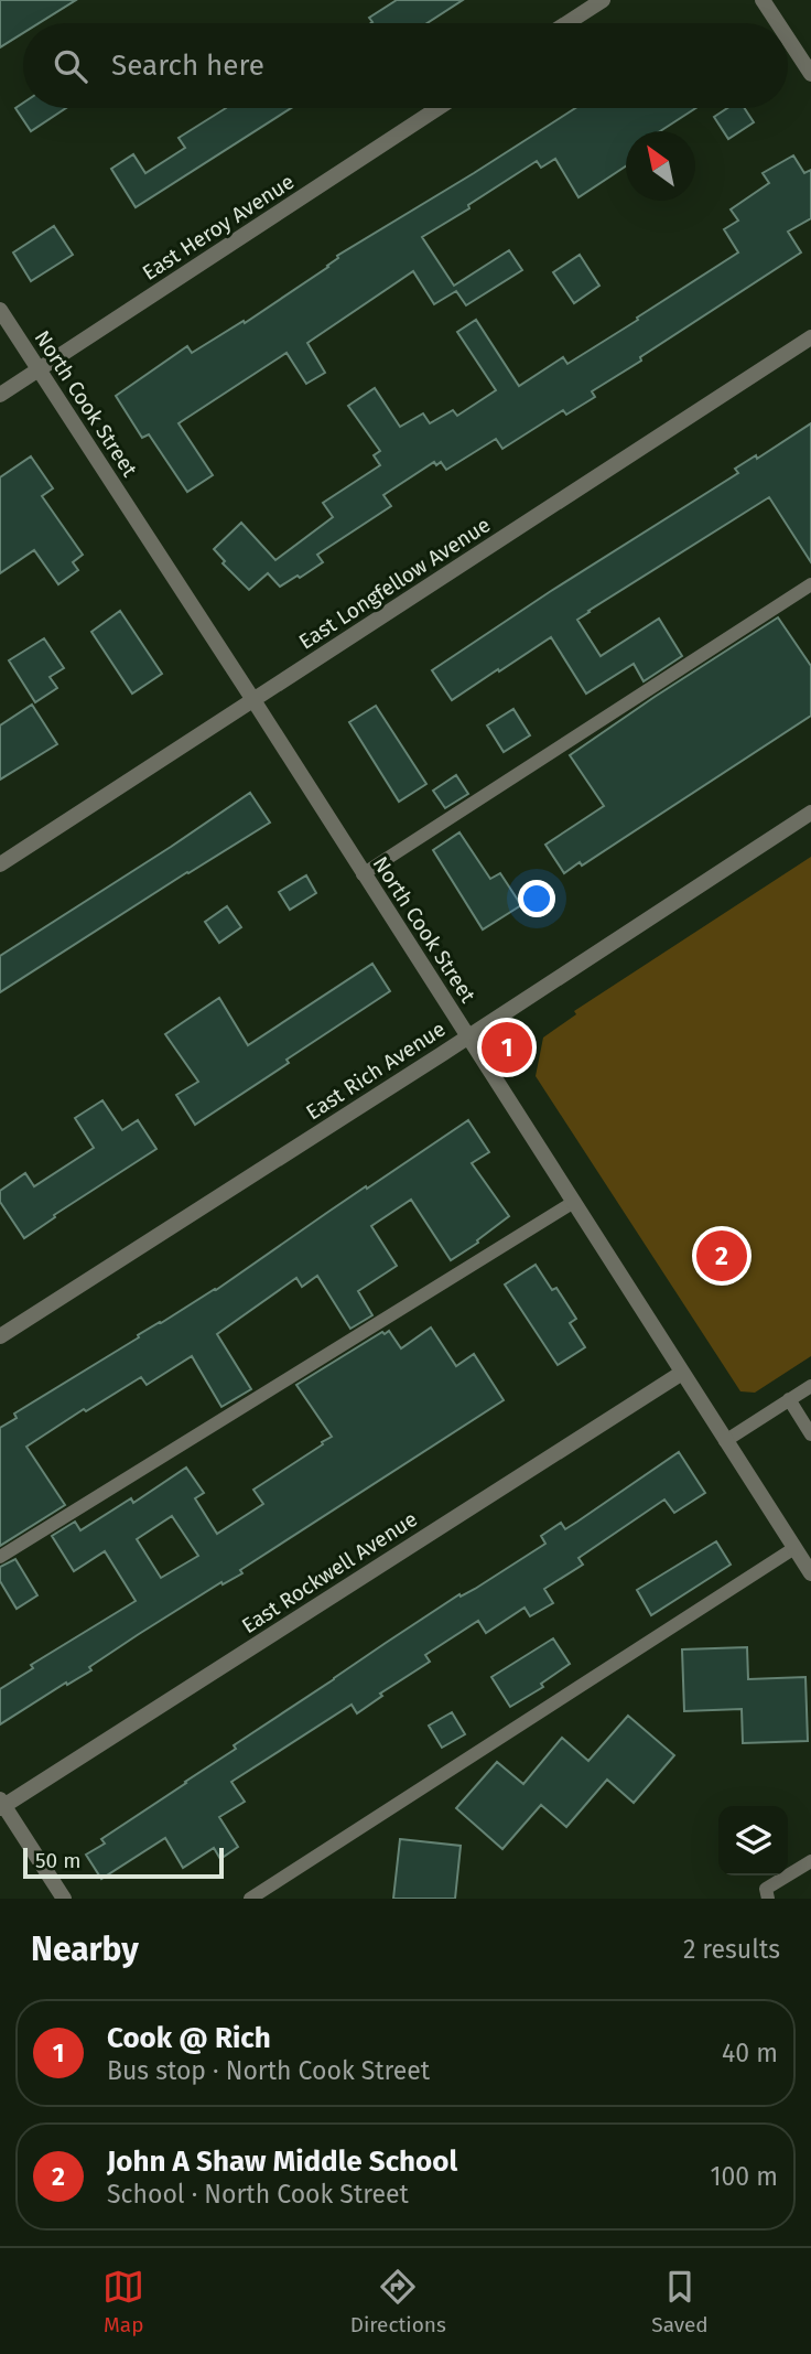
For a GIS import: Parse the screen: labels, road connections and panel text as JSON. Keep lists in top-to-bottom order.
{
  "streets": {
    "street": [
      "East Heroy Avenue",
      "North Cook Street",
      "East Longfellow Avenue",
      "East Rich Avenue",
      "East Rockwell Avenue"
    ]
  },
  "crossings": [
    ["East Heroy Avenue", "North Cook Street"],
    ["North Cook Street", "East Longfellow Avenue"],
    ["North Cook Street", "East Rich Avenue"],
    ["North Cook Street", "East Rockwell Avenue"]
  ],
  "scale_bar": "50 m",
  "north": "top left",
  "page": {
    "search": "Search here",
    "pins": ["1", "2"],
    "scale": "50 m",
    "heading": ["Nearby", "2 results"],
    "list": [
      {
        "mark": "1",
        "name": "Cook @ Rich",
        "note": "Bus stop · North Cook Street",
        "value": "40 m"
      },
      {
        "mark": "2",
        "name": "John A Shaw Middle School",
        "note": "School · North Cook Street",
        "value": "100 m"
      }
    ],
    "nav": ["Map", "Directions", "Saved"]
  }
}
